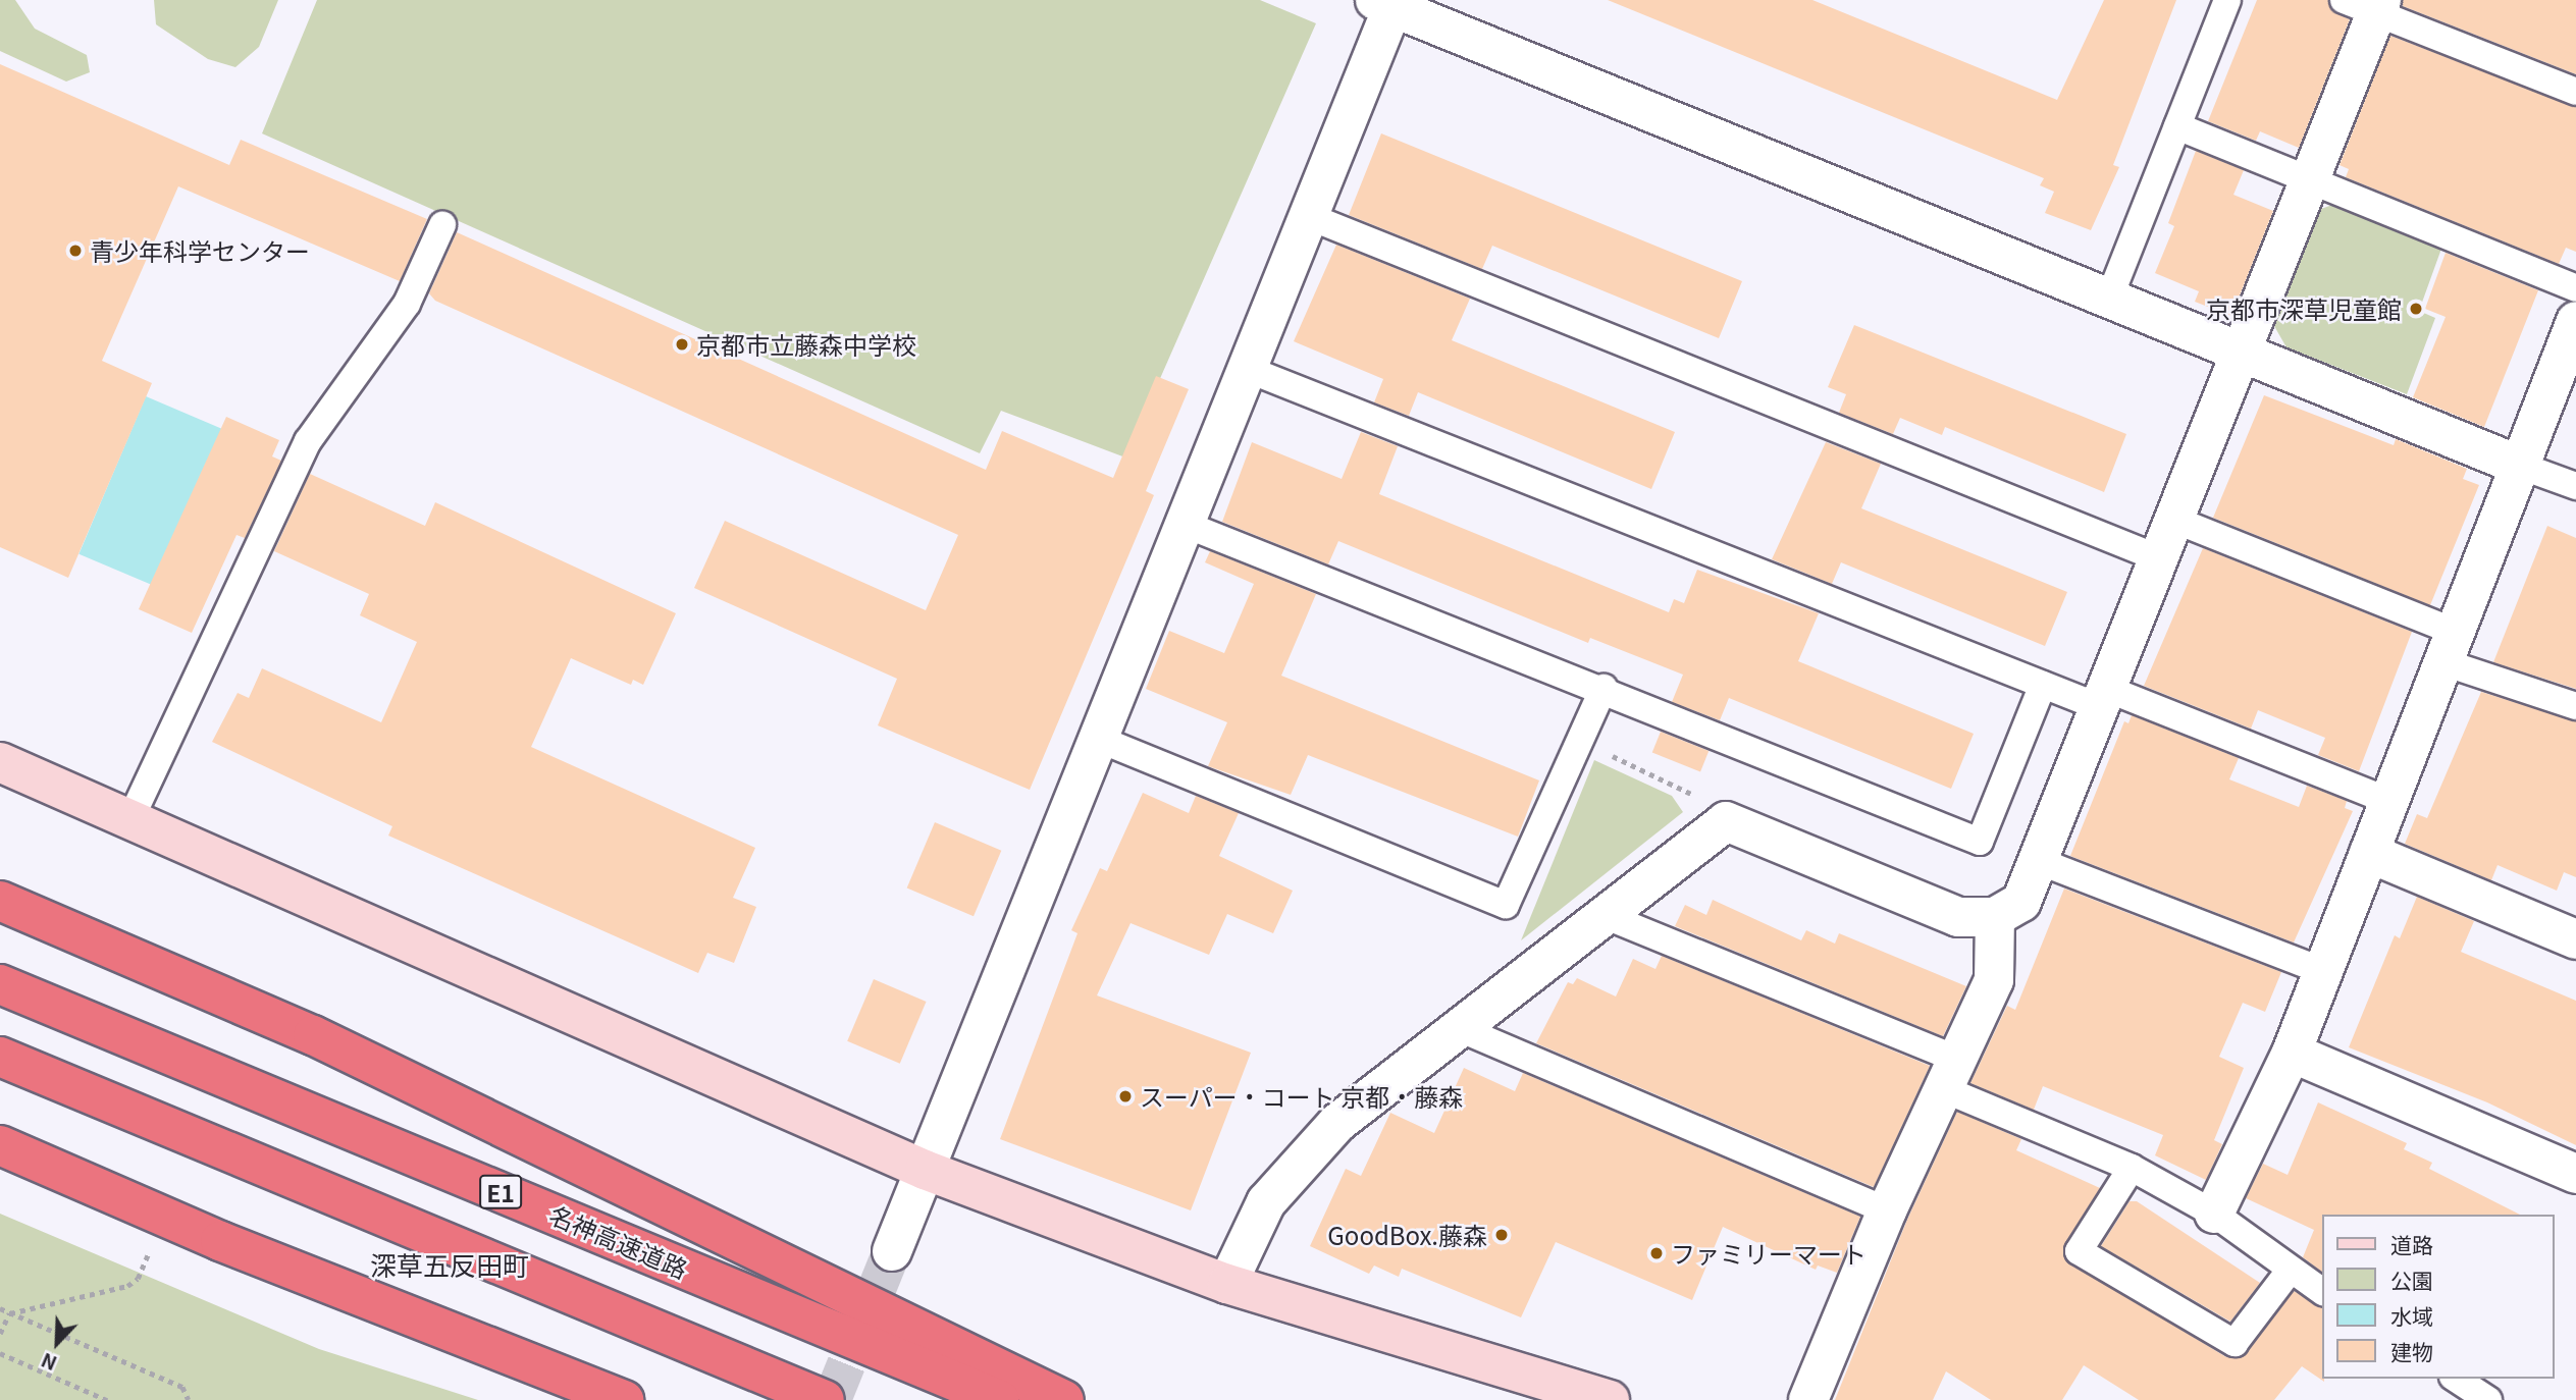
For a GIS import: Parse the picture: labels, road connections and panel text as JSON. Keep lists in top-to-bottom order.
{
  "streets": {
    "highway": ["E1", "名神高速道路"]
  },
  "districts": ["深草五反田町"],
  "places": [
    "青少年科学センター",
    "京都市深草児童館",
    "京都市立藤森中学校",
    "スーパー・コート 京都・藤森",
    "GoodBox.藤森",
    "ファミリーマート"
  ],
  "legend": [
    "道路",
    "公園",
    "水域",
    "建物"
  ],
  "north": "bottom left"
}
